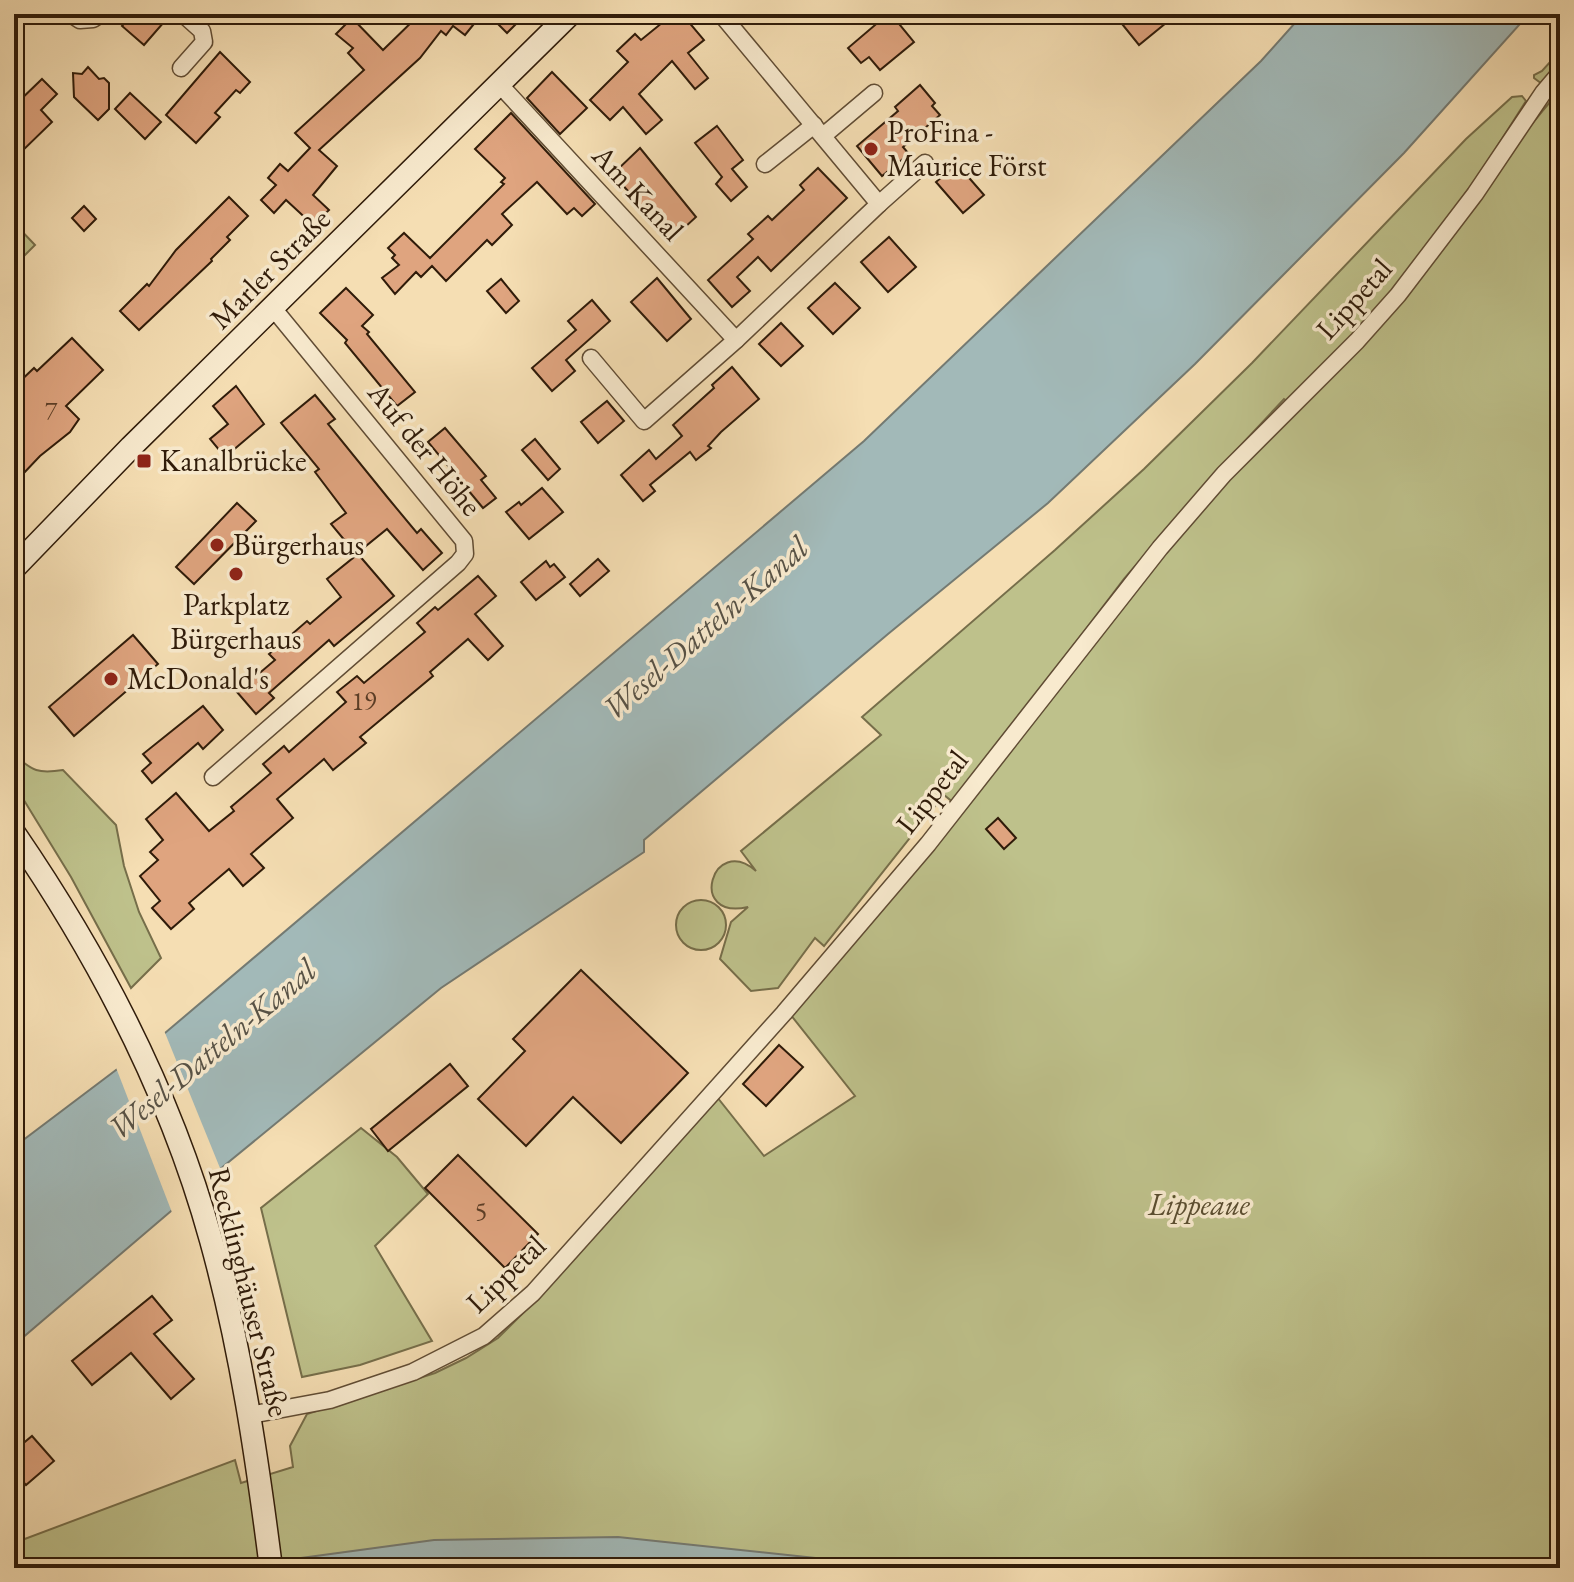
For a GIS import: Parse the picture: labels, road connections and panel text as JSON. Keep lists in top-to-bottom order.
{
  "streets": {
    "main road": ["Marler Straße", "Recklinghäuser Straße"],
    "street": ["Am Kanal", "Lippetal", "Auf der Höhe"]
  },
  "crossings": [
    ["Am Kanal", "Marler Straße"],
    ["Marler Straße", "Auf der Höhe"],
    ["Lippetal", "Recklinghäuser Straße"]
  ],
  "water": ["Wesel-Datteln-Kanal"],
  "parks": ["Lippeaue"],
  "places": {
    "other": [
      "ProFina - Maurice Först",
      "Bürgerhaus",
      "Parkplatz Bürgerhaus",
      "McDonald's"
    ],
    "transit": ["Kanalbrücke"]
  },
  "house_numbers": ["7", "19", "5"]
}
